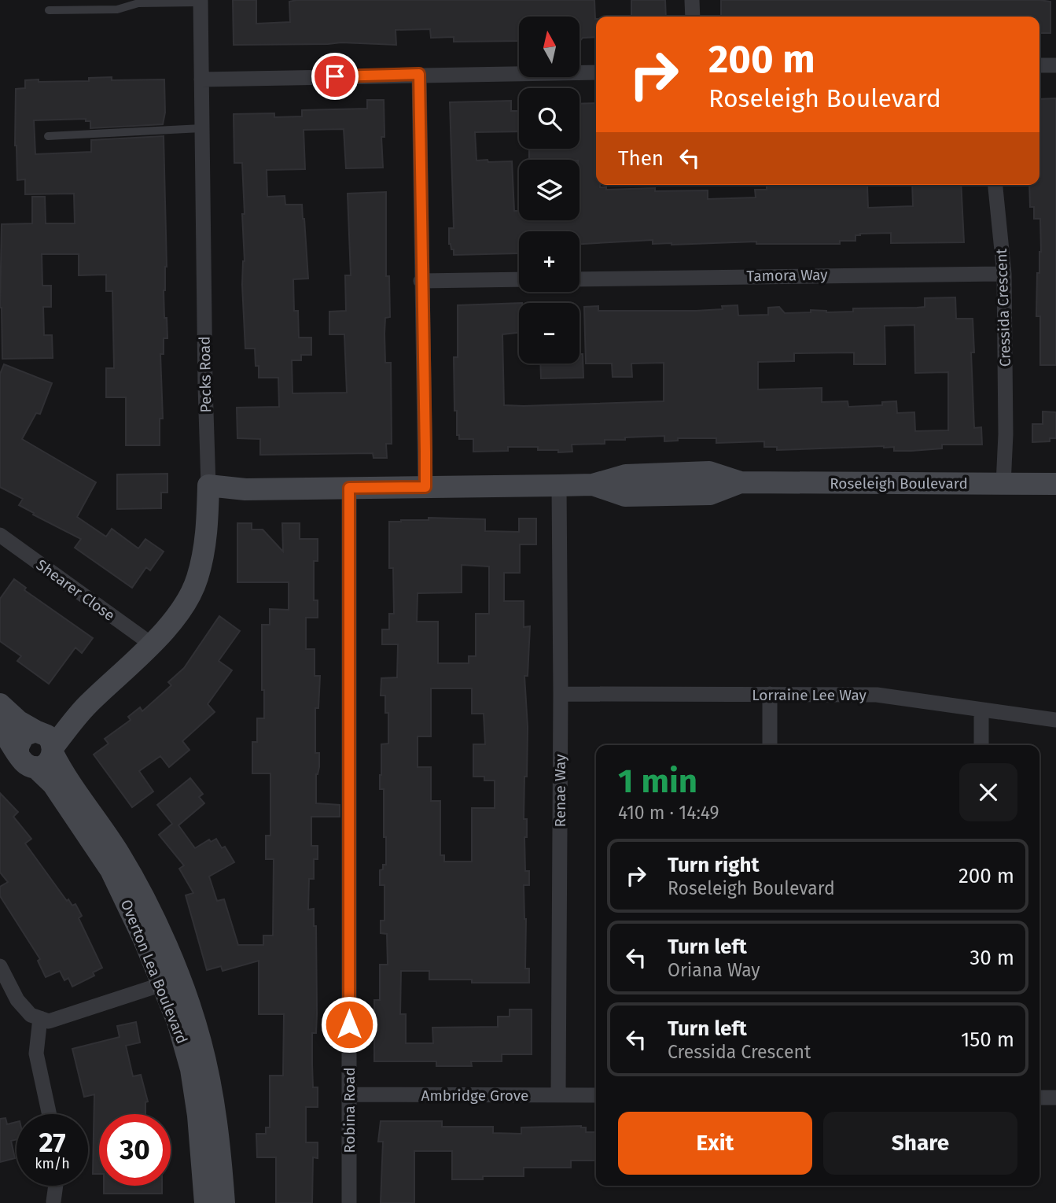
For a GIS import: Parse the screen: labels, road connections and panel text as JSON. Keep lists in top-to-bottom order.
{
  "streets": {
    "street": [
      "Tamora Way",
      "Cressida Crescent",
      "Pecks Road",
      "Roseleigh Boulevard",
      "Shearer Close",
      "Lorraine Lee Way",
      "Renae Way",
      "Overton Lea Boulevard",
      "Ambridge Grove",
      "Robina Road"
    ]
  },
  "crossings": [
    ["Tamora Way", "Cressida Crescent"],
    ["Cressida Crescent", "Roseleigh Boulevard"],
    ["Pecks Road", "Roseleigh Boulevard"],
    ["Pecks Road", "Shearer Close"],
    ["Pecks Road", "Overton Lea Boulevard"],
    ["Roseleigh Boulevard", "Renae Way"],
    ["Roseleigh Boulevard", "Robina Road"],
    ["Lorraine Lee Way", "Renae Way"],
    ["Renae Way", "Ambridge Grove"],
    ["Ambridge Grove", "Robina Road"]
  ],
  "north": "top",
  "page": {
    "map_buttons": ["+", "−"],
    "turn": ["200 m", "Roseleigh Boulevard"],
    "then": "Then",
    "heading": ["1 min", "410 m · 14:49"],
    "list": [
      {
        "name": "Turn right",
        "note": "Roseleigh Boulevard",
        "value": "200 m"
      },
      {
        "name": "Turn left",
        "note": "Oriana Way",
        "value": "30 m"
      },
      {
        "name": "Turn left",
        "note": "Cressida Crescent",
        "value": "150 m"
      }
    ],
    "buttons": ["Exit", "Share"],
    "speed": "27 km/h",
    "limit": "30"
  }
}
